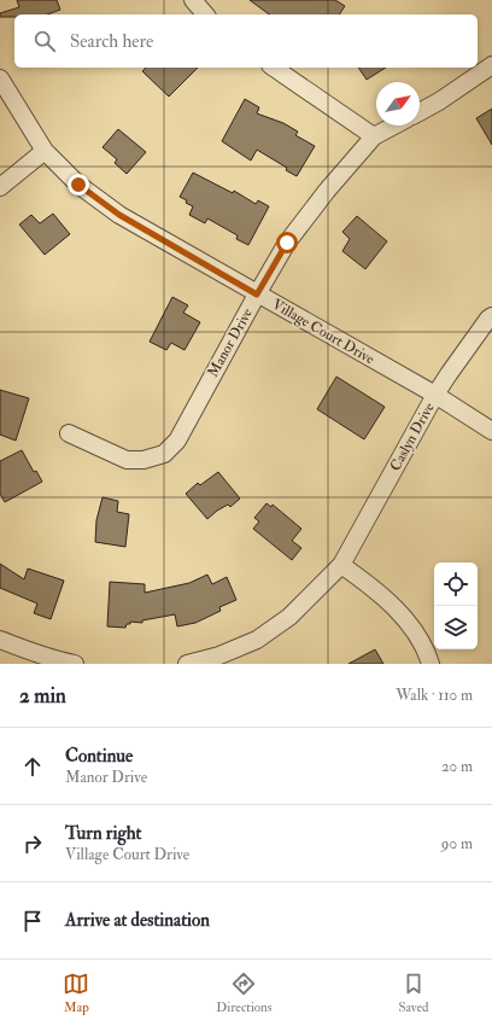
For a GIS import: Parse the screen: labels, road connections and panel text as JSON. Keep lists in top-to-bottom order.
{
  "streets": {
    "street": ["Village Court Drive", "Manor Drive", "Caslyn Drive"]
  },
  "crossings": [
    ["Village Court Drive", "Manor Drive"],
    ["Village Court Drive", "Caslyn Drive"]
  ],
  "north": "top right",
  "page": {
    "search": "Search here",
    "heading": ["2 min", "Walk · 110 m"],
    "list": [
      ["Continue", "Manor Drive", "20 m"],
      ["Turn right", "Village Court Drive", "90 m"],
      "Arrive at destination"
    ],
    "nav": ["Map", "Directions", "Saved"]
  }
}
